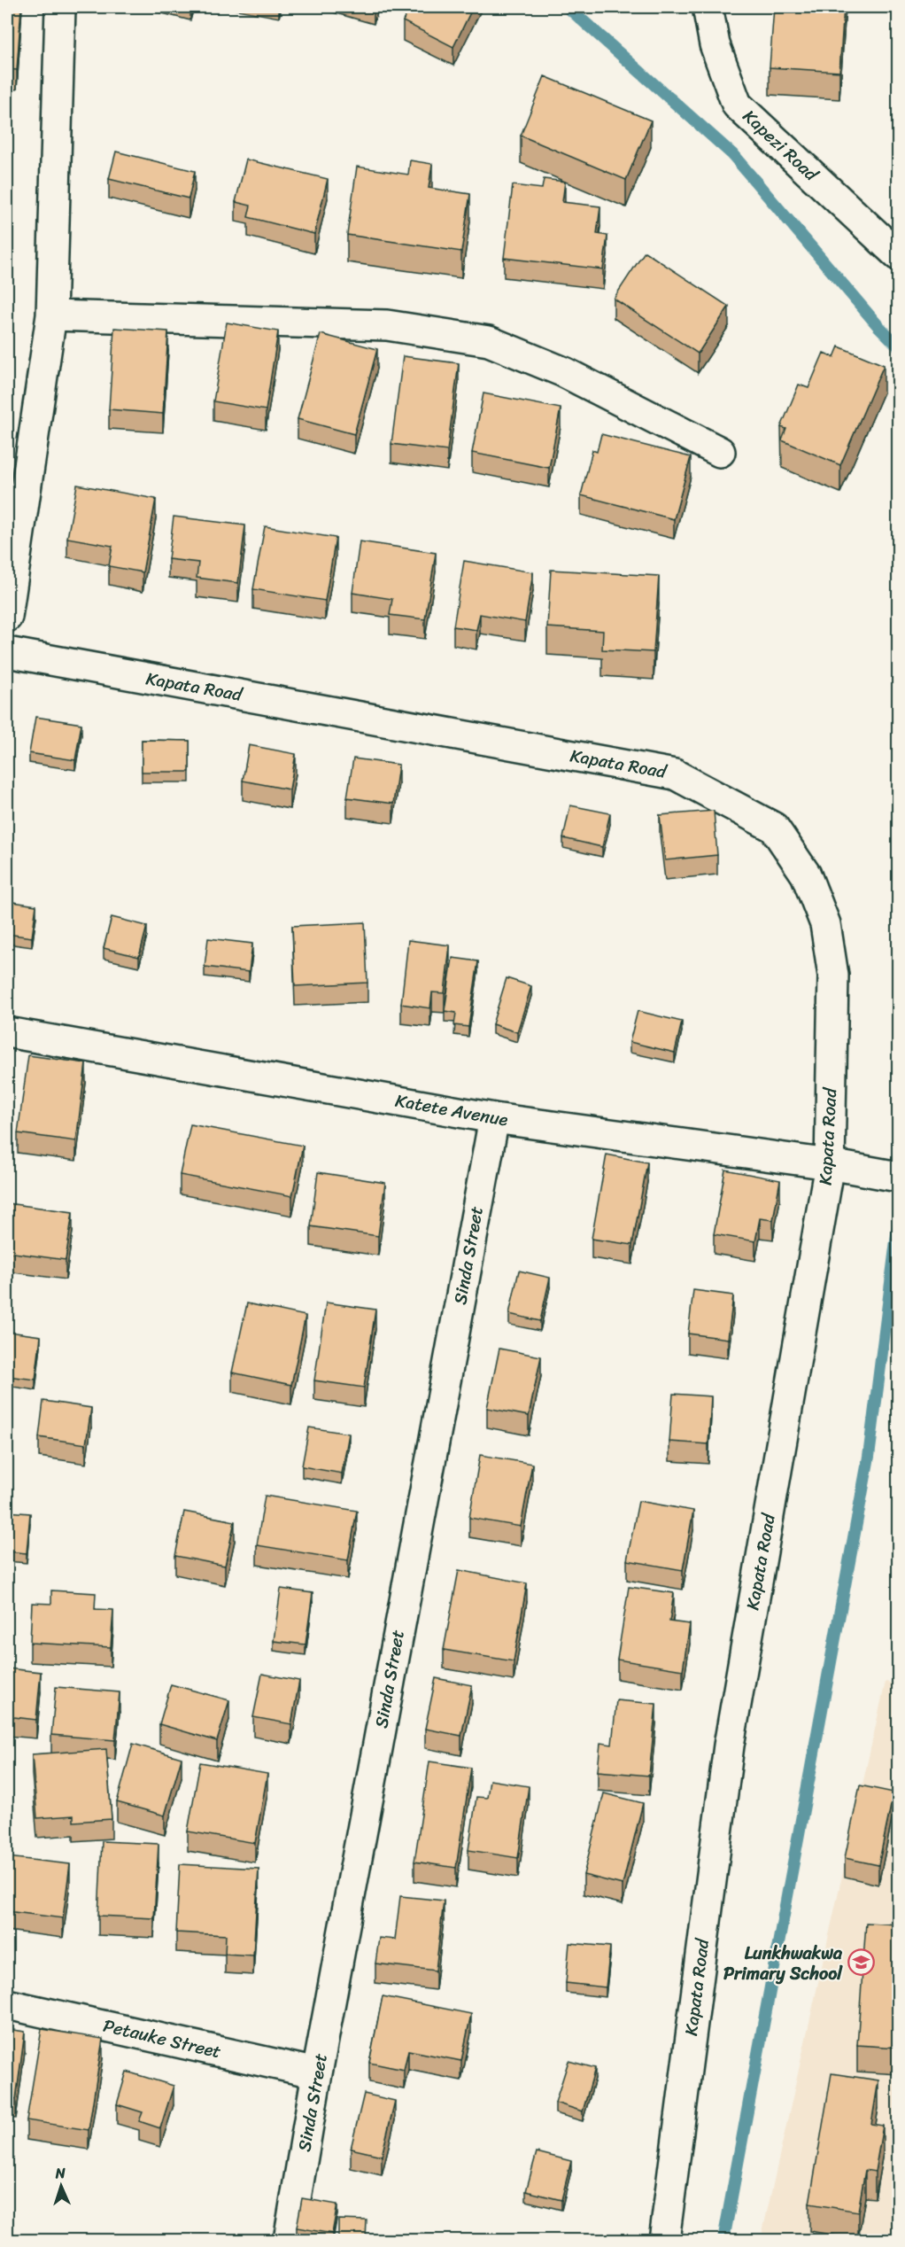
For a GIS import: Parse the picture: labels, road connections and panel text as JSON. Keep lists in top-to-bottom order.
{
  "streets": {
    "street": [
      "Kapezi Road",
      "Kapata Road",
      "Katete Avenue",
      "Sinda Street",
      "Petauke Street"
    ]
  },
  "crossings": [
    ["Kapata Road", "Katete Avenue"],
    ["Katete Avenue", "Sinda Street"],
    ["Sinda Street", "Petauke Street"]
  ],
  "places": {
    "school or university": ["Lunkhwakwa Primary School"]
  },
  "north": "top"
}
